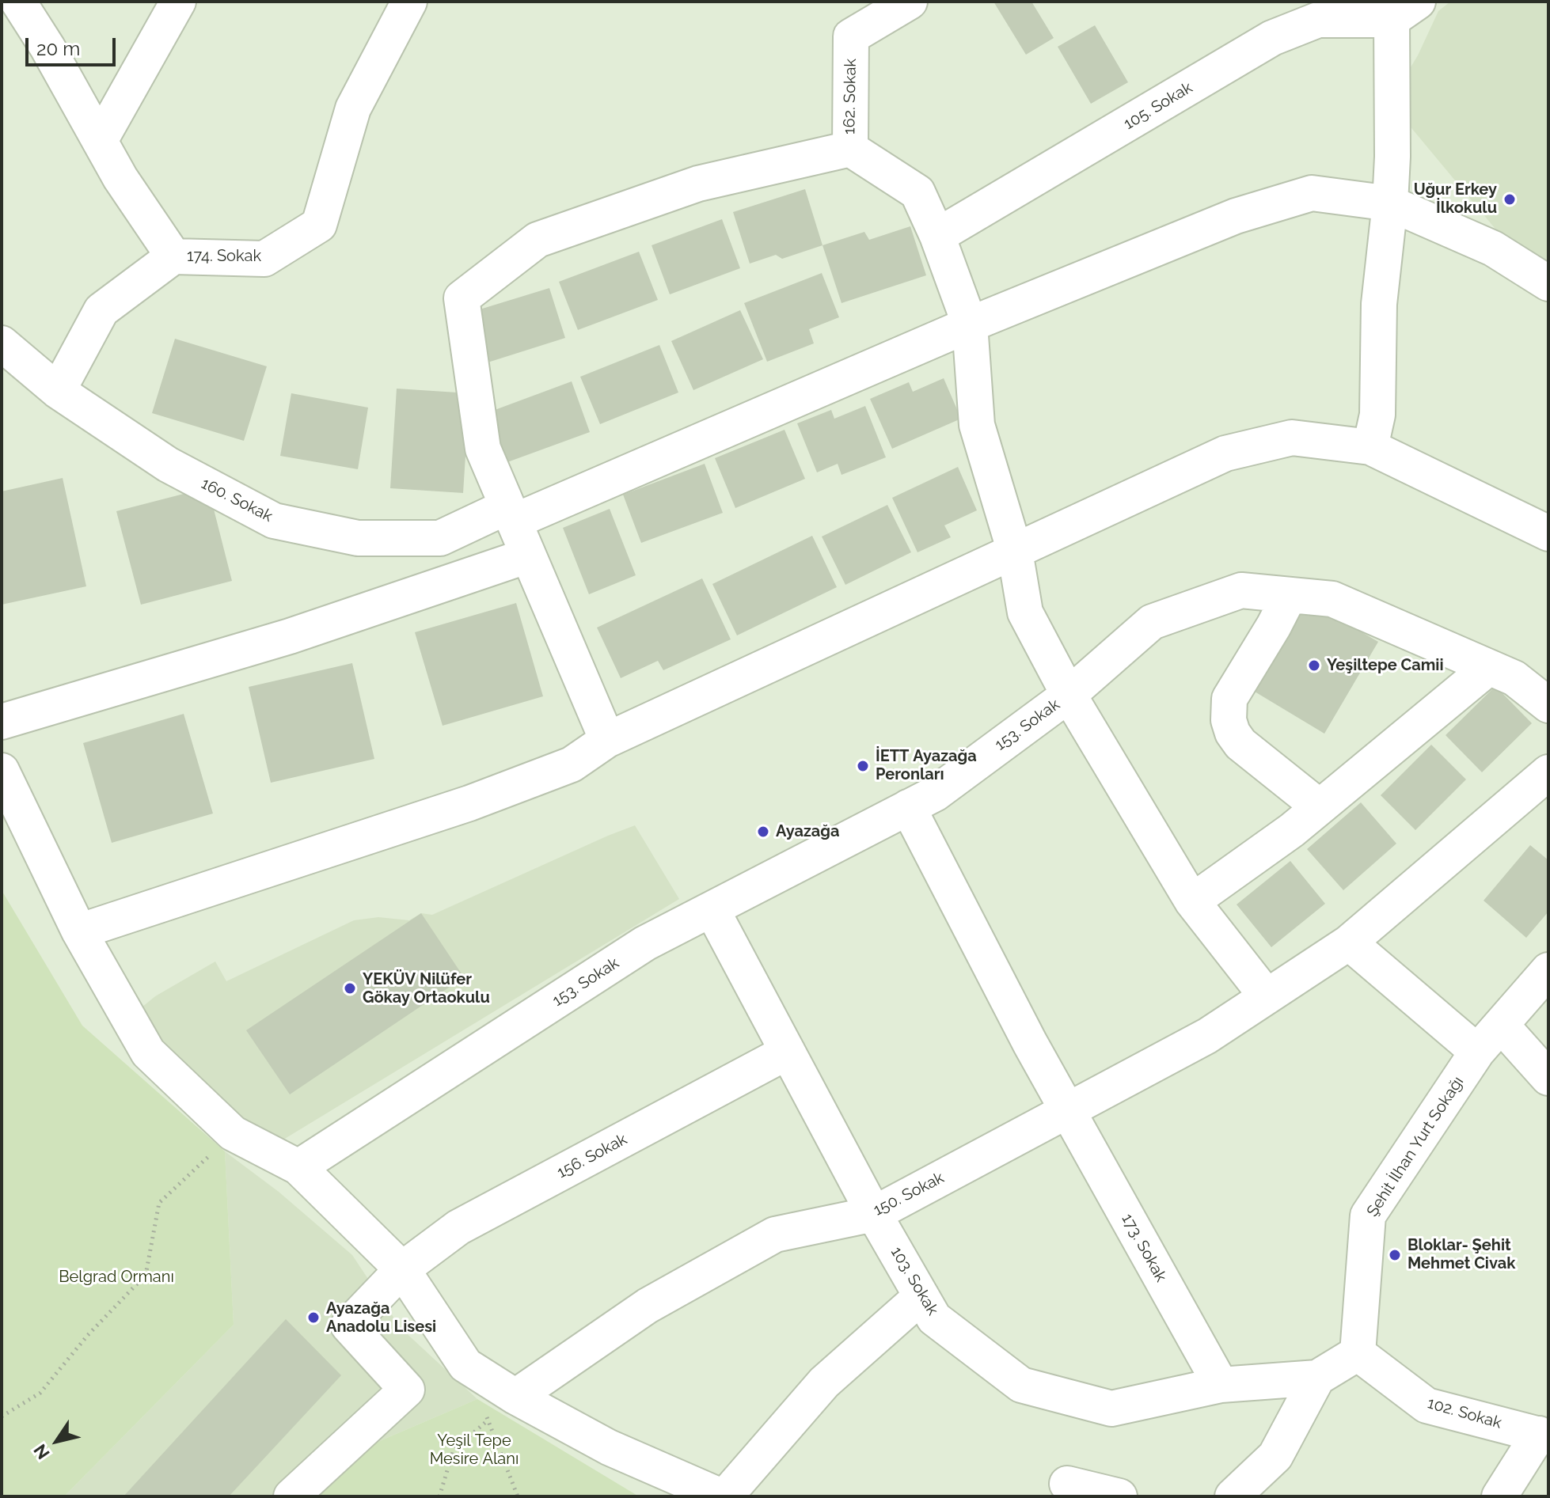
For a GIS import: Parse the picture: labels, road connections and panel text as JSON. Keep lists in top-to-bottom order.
{
  "streets": {
    "street": [
      "162. Sokak",
      "105. Sokak",
      "174. Sokak",
      "160. Sokak",
      "153. Sokak",
      "Şehit İlhan Yurt Sokağı",
      "156. Sokak",
      "150. Sokak",
      "173. Sokak",
      "103. Sokak",
      "102. Sokak"
    ]
  },
  "crossings": [
    ["174. Sokak", "160. Sokak"],
    ["153. Sokak", "173. Sokak"],
    ["153. Sokak", "103. Sokak"],
    ["Şehit İlhan Yurt Sokağı", "103. Sokak"],
    ["Şehit İlhan Yurt Sokağı", "102. Sokak"],
    ["156. Sokak", "103. Sokak"],
    ["150. Sokak", "173. Sokak"],
    ["150. Sokak", "103. Sokak"],
    ["173. Sokak", "103. Sokak"],
    ["103. Sokak", "102. Sokak"]
  ],
  "parks": ["Belgrad Ormanı", "Yeşil Tepe Mesire Alanı"],
  "places": [
    "Uğur Erkey İlkokulu",
    "Yeşiltepe Camii",
    "İETT Ayazağa Peronları",
    "Ayazağa",
    "YEKÜV Nilüfer Gökay Ortaokulu",
    "Bloklar- Şehit Mehmet Civak",
    "Ayazağa Anadolu Lisesi"
  ],
  "scale_bar": "20 m",
  "north": "bottom left"
}
